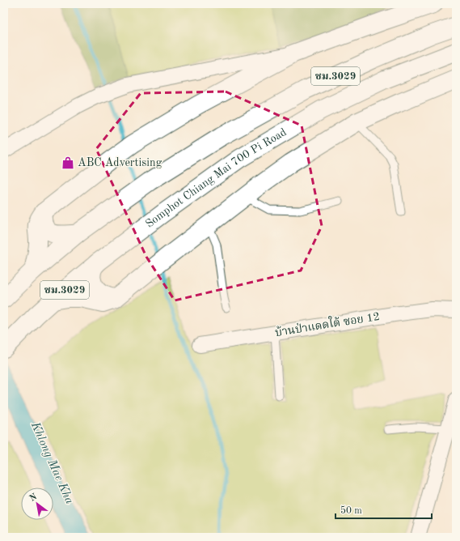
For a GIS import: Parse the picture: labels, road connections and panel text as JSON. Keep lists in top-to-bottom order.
{
  "streets": {
    "main road": ["ชม.3029", "Somphot Chiang Mai 700 Pi Road"],
    "street": ["บ้านป่าแดดใต้ ซอย 12"]
  },
  "water": ["Khlong Mae Kha"],
  "places": {
    "shop": ["ABC Advertising"]
  },
  "scale_bar": "50 m",
  "north": "top left"
}
